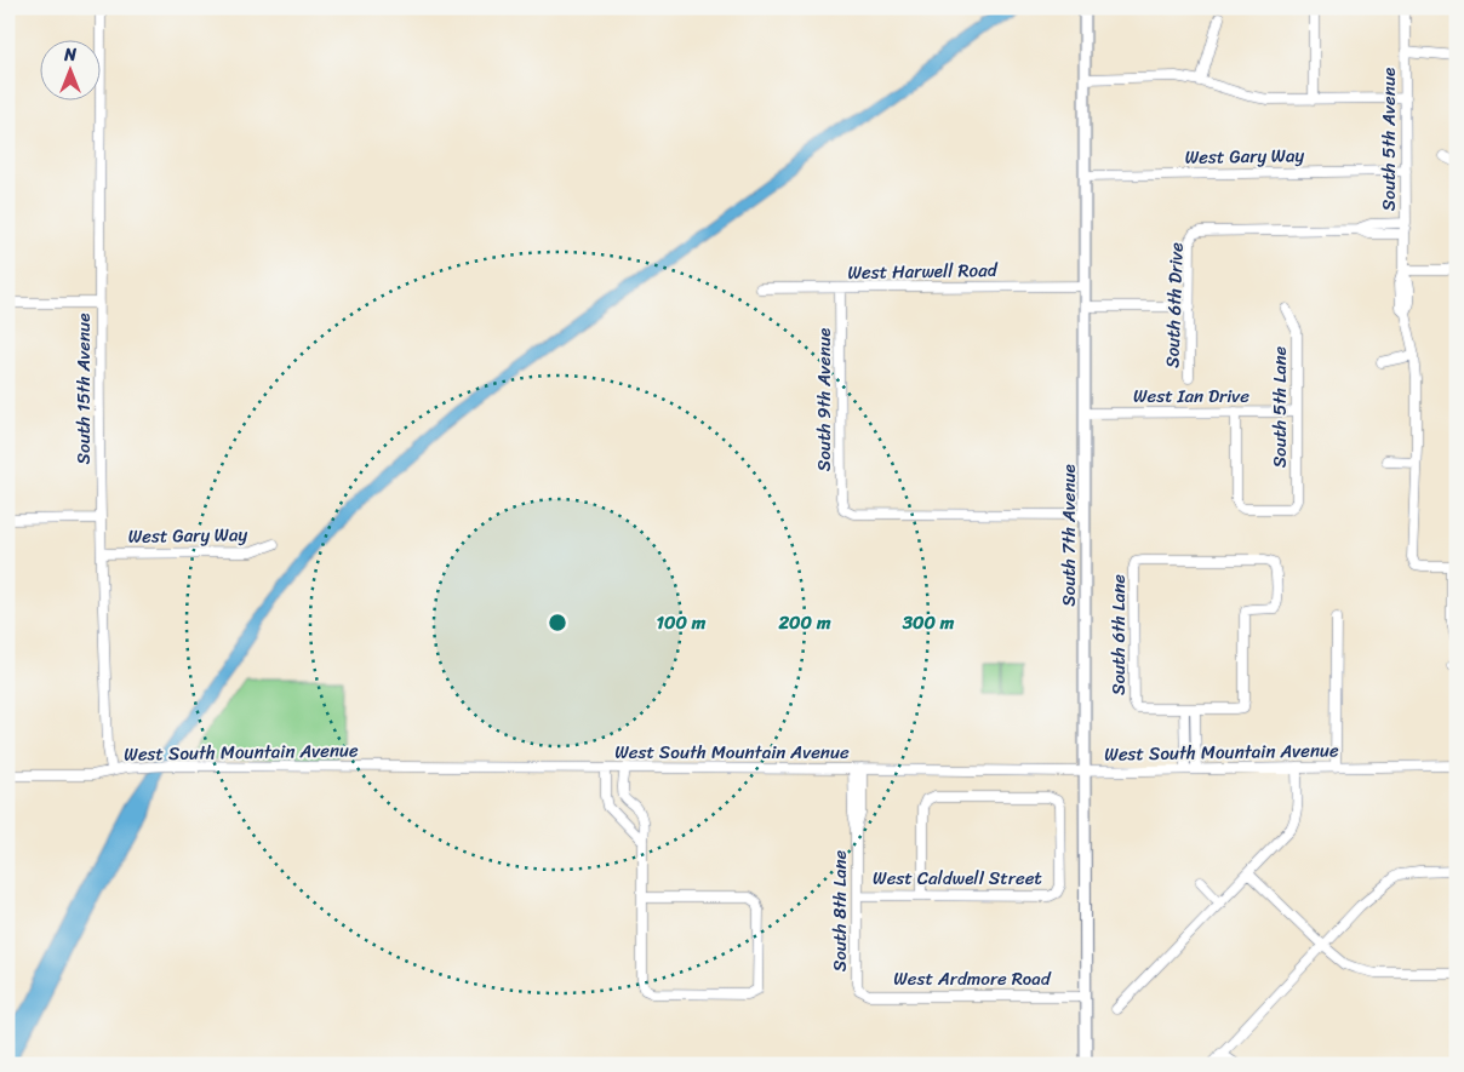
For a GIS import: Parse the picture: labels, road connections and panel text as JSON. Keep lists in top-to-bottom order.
{
  "streets": {
    "street": [
      "South 5th Avenue",
      "West Gary Way",
      "West Harwell Road",
      "South 6th Drive",
      "South 15th Avenue",
      "West Ian Drive",
      "South 9th Avenue",
      "South 5th Lane",
      "South 7th Avenue",
      "South 6th Lane",
      "West South Mountain Avenue",
      "West Caldwell Street",
      "South 8th Lane",
      "West Ardmore Road"
    ]
  },
  "crossings": [
    ["South 5th Avenue", "West Gary Way"],
    ["South 5th Avenue", "South 6th Drive"],
    ["West Gary Way", "South 15th Avenue"],
    ["West Gary Way", "South 7th Avenue"],
    ["West Harwell Road", "South 9th Avenue"],
    ["West Harwell Road", "South 7th Avenue"],
    ["South 15th Avenue", "West South Mountain Avenue"],
    ["West Ian Drive", "South 5th Lane"],
    ["West Ian Drive", "South 7th Avenue"],
    ["South 9th Avenue", "South 7th Avenue"],
    ["South 7th Avenue", "West South Mountain Avenue"],
    ["South 7th Avenue", "West Ardmore Road"],
    ["West South Mountain Avenue", "South 8th Lane"],
    ["West Caldwell Street", "South 8th Lane"],
    ["South 8th Lane", "West Ardmore Road"]
  ],
  "north": "top",
  "rings": ["100 m", "200 m", "300 m"]
}
